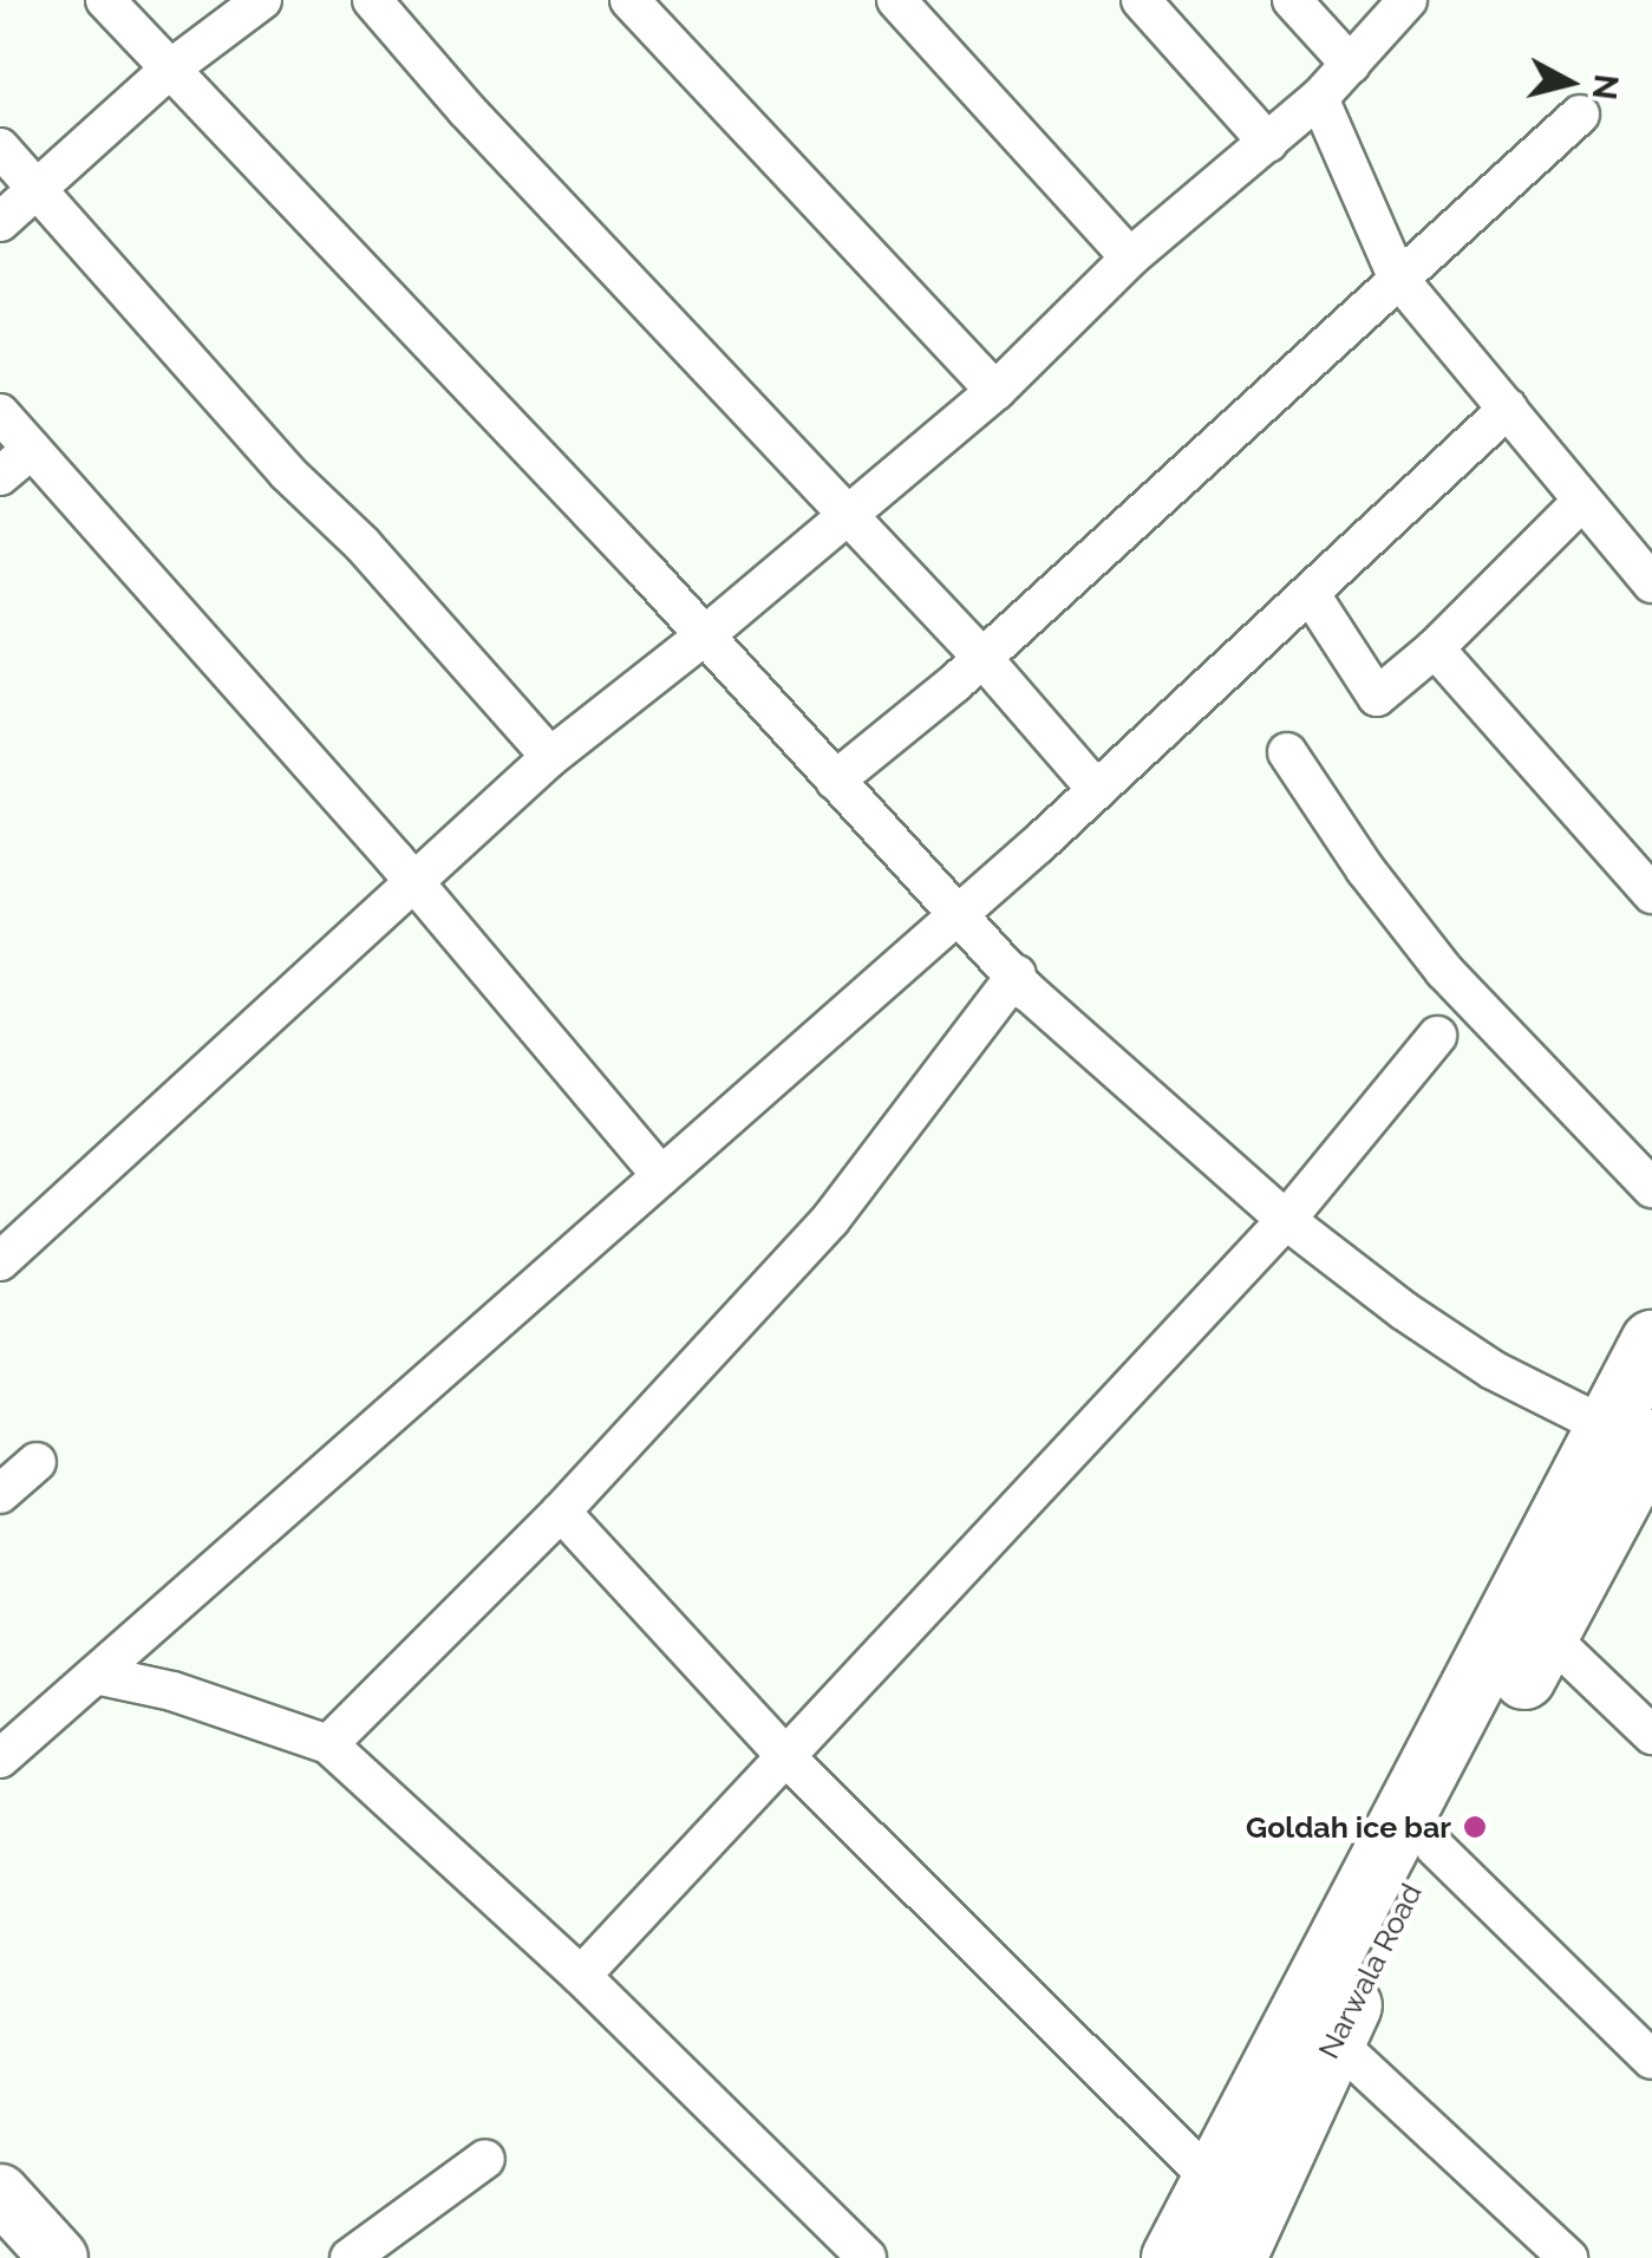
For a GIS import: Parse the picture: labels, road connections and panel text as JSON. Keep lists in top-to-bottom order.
{
  "streets": {
    "main road": ["Narwala Road"]
  },
  "places": ["Goldah ice bar"],
  "north": "right"
}
